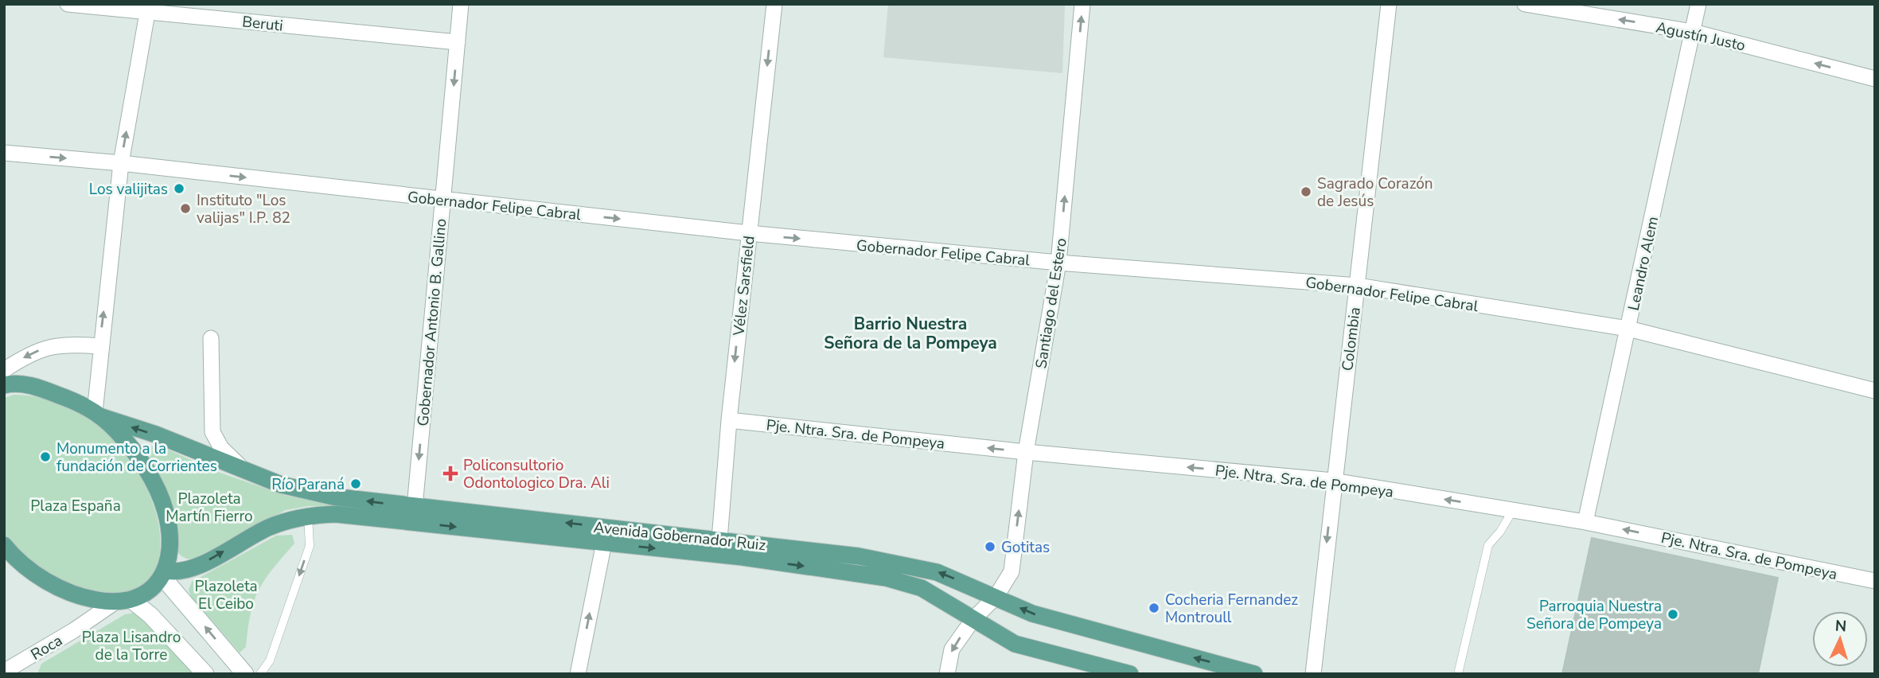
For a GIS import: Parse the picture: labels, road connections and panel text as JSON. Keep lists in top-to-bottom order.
{
  "streets": {
    "main road": ["Avenida Gobernador Ruiz"],
    "street": [
      "Beruti",
      "Agustín Justo",
      "Gobernador Felipe Cabral",
      "Leandro Alem",
      "Vélez Sarsfield",
      "Santiago del Estero",
      "Gobernador Antonio B. Gallino",
      "Colombia",
      "Pje. Ntra. Sra. de Pompeya",
      "Roca"
    ]
  },
  "crossings": [
    ["Beruti", "Gobernador Antonio B. Gallino"],
    ["Agustín Justo", "Leandro Alem"],
    ["Gobernador Felipe Cabral", "Leandro Alem"],
    ["Gobernador Felipe Cabral", "Vélez Sarsfield"],
    ["Gobernador Felipe Cabral", "Santiago del Estero"],
    ["Gobernador Felipe Cabral", "Gobernador Antonio B. Gallino"],
    ["Gobernador Felipe Cabral", "Colombia"],
    ["Leandro Alem", "Pje. Ntra. Sra. de Pompeya"],
    ["Vélez Sarsfield", "Pje. Ntra. Sra. de Pompeya"],
    ["Vélez Sarsfield", "Avenida Gobernador Ruiz"],
    ["Santiago del Estero", "Pje. Ntra. Sra. de Pompeya"],
    ["Santiago del Estero", "Avenida Gobernador Ruiz"],
    ["Gobernador Antonio B. Gallino", "Avenida Gobernador Ruiz"],
    ["Colombia", "Pje. Ntra. Sra. de Pompeya"]
  ],
  "one_way": [
    "Agustín Justo",
    "Gobernador Felipe Cabral",
    "Vélez Sarsfield",
    "Gobernador Antonio B. Gallino",
    "Pje. Ntra. Sra. de Pompeya"
  ],
  "districts": ["Barrio Nuestra Señora de la Pompeya"],
  "parks": [
    "Plazoleta Martín Fierro",
    "Plaza España",
    "Plazoleta El Ceibo",
    "Plaza Lisandro de la Torre"
  ],
  "places": {
    "other": [
      "Los valijitas",
      "Sagrado Corazón de Jesús",
      "Instituto \"Los valijas\" I.P. 82",
      "Monumento a la fundación de Corrientes",
      "Río Paraná",
      "Gotitas",
      "Cocheria Fernandez Montroull",
      "Parroquia Nuestra Señora de Pompeya"
    ],
    "health": ["Policonsultorio Odontologico Dra. Ali"]
  },
  "north": "top"
}
